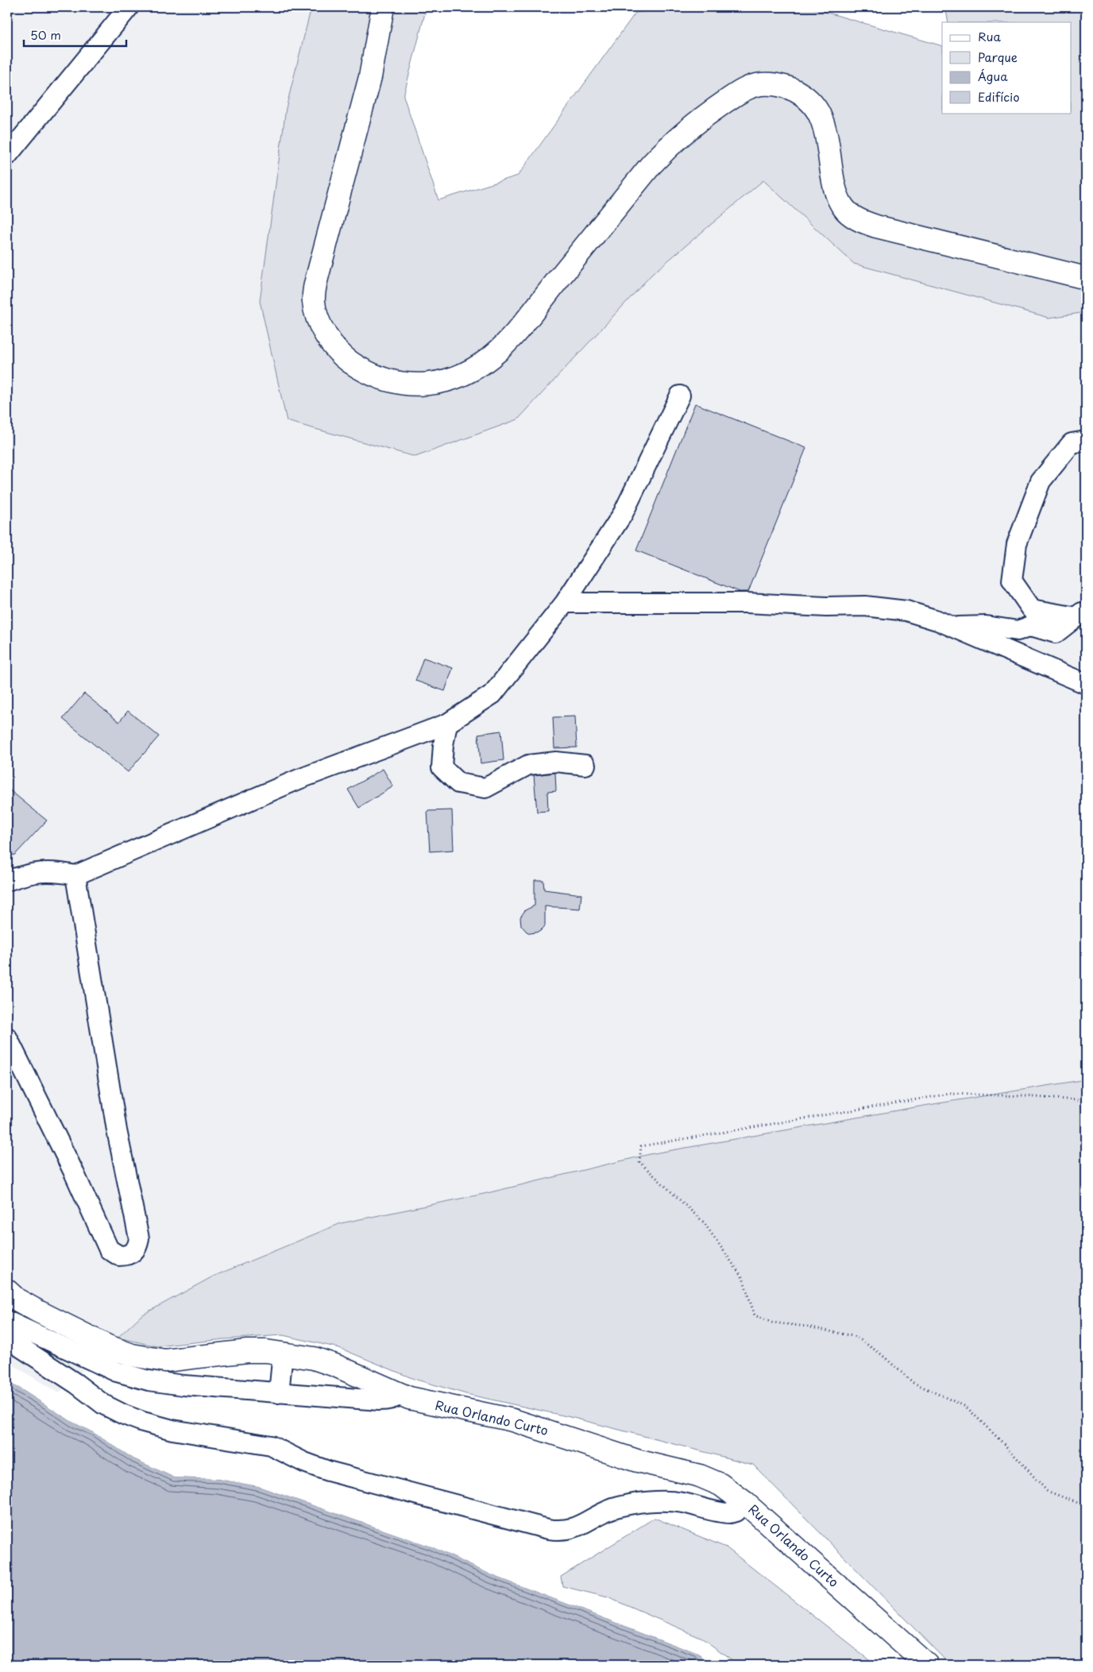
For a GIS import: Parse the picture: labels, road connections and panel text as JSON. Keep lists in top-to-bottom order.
{
  "streets": {
    "main road": ["Rua Orlando Curto"]
  },
  "legend": [
    "Rua",
    "Parque",
    "Água",
    "Edifício"
  ],
  "scale_bar": "50 m"
}
